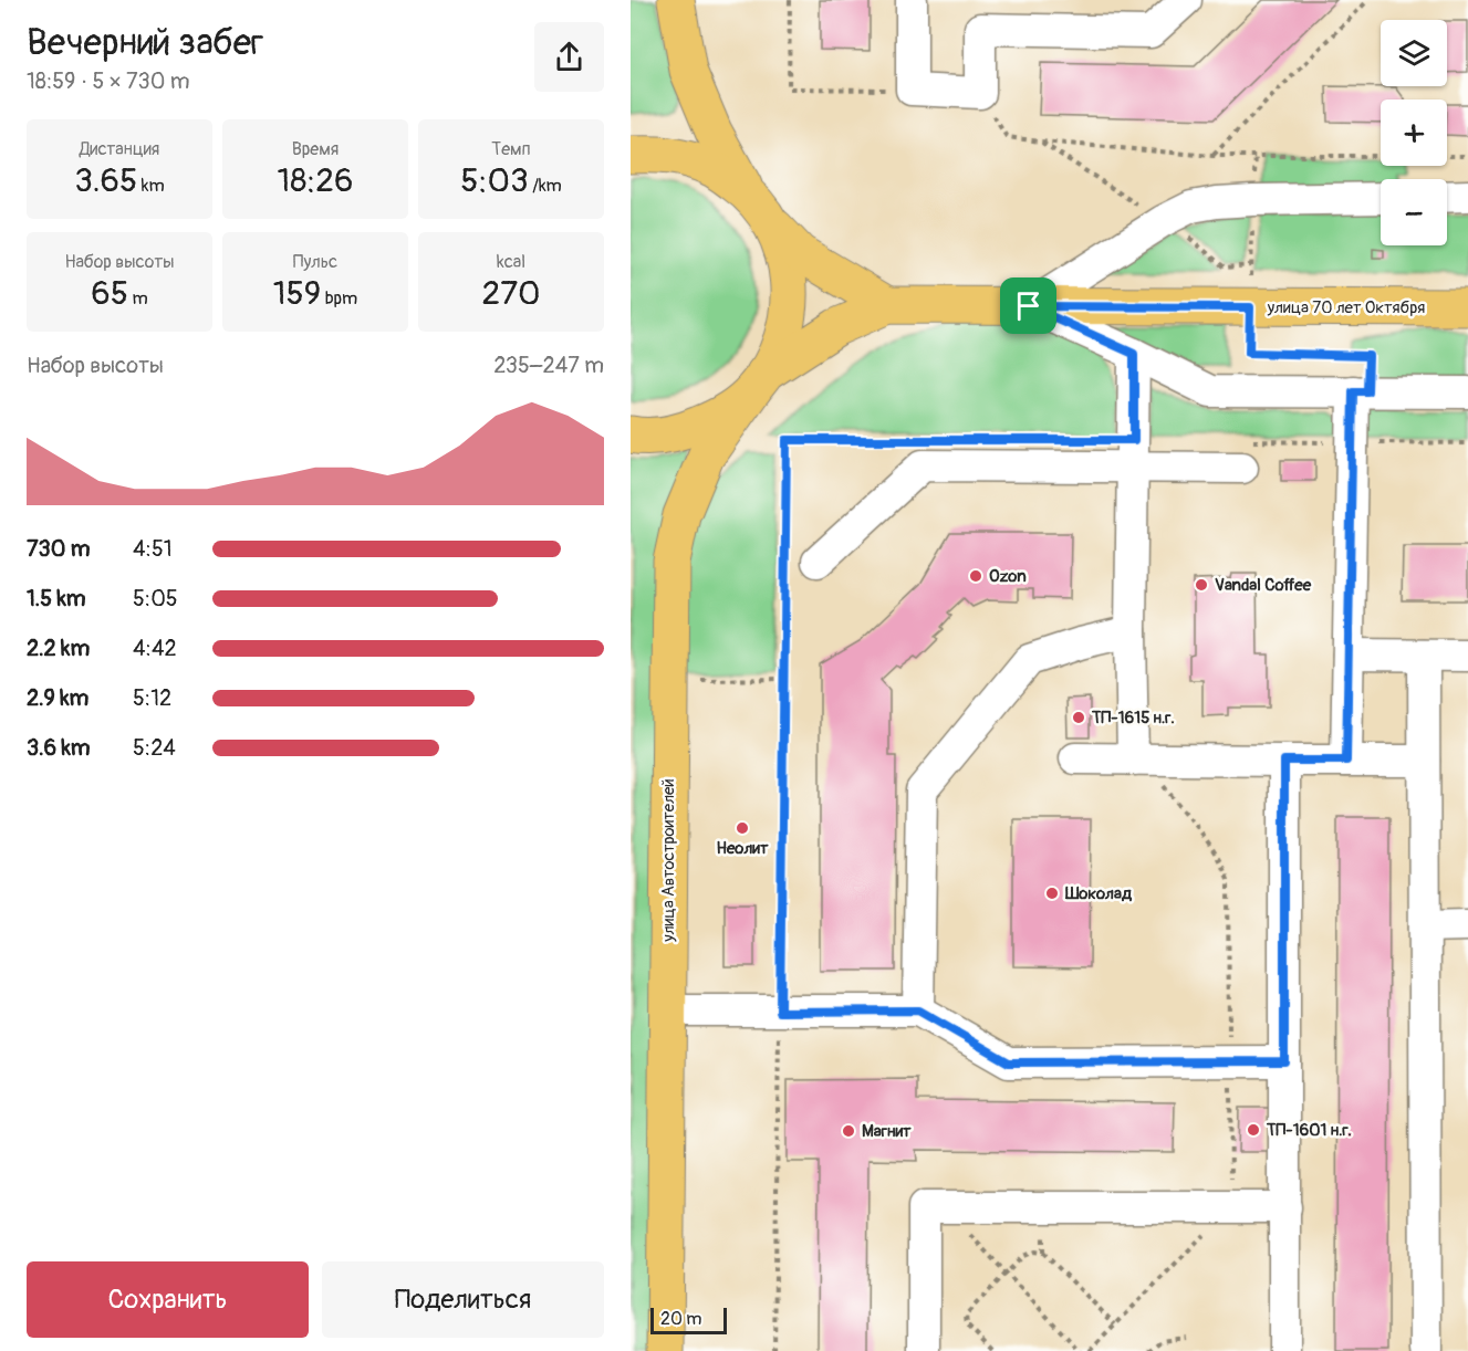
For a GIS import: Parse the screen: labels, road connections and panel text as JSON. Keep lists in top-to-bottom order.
{
  "streets": {
    "main road": ["улица 70 лет Октября", "улица Автостроителей"]
  },
  "crossings": [
    ["улица 70 лет Октября", "улица Автостроителей"]
  ],
  "places": [
    "Ozon",
    "Vandal Coffee",
    "ТП-1615 н.г.",
    "Неолит",
    "Шоколад",
    "ТП-1601 н.г.",
    "Магнит"
  ],
  "scale_bar": "20 m",
  "page": {
    "heading": ["Вечерний забег", "18:59 · 5 × 730 m"],
    "map_buttons": ["+", "−"],
    "stats": [
      ["Дистанция", "3.65 km"],
      ["Время", "18:26"],
      ["Темп", "5:03 /km"],
      ["Набор высоты", "65 m"],
      ["Пульс", "159 bpm"],
      ["kcal", "270"]
    ],
    "chart": ["Набор высоты", "235–247 m"],
    "list": [
      {
        "name": "730 m",
        "note": "4:51"
      },
      {
        "name": "1.5 km",
        "note": "5:05"
      },
      {
        "name": "2.2 km",
        "note": "4:42"
      },
      {
        "name": "2.9 km",
        "note": "5:12"
      },
      {
        "name": "3.6 km",
        "note": "5:24"
      }
    ],
    "buttons": ["Сохранить", "Поделиться"],
    "scale": "20 m"
  }
}
